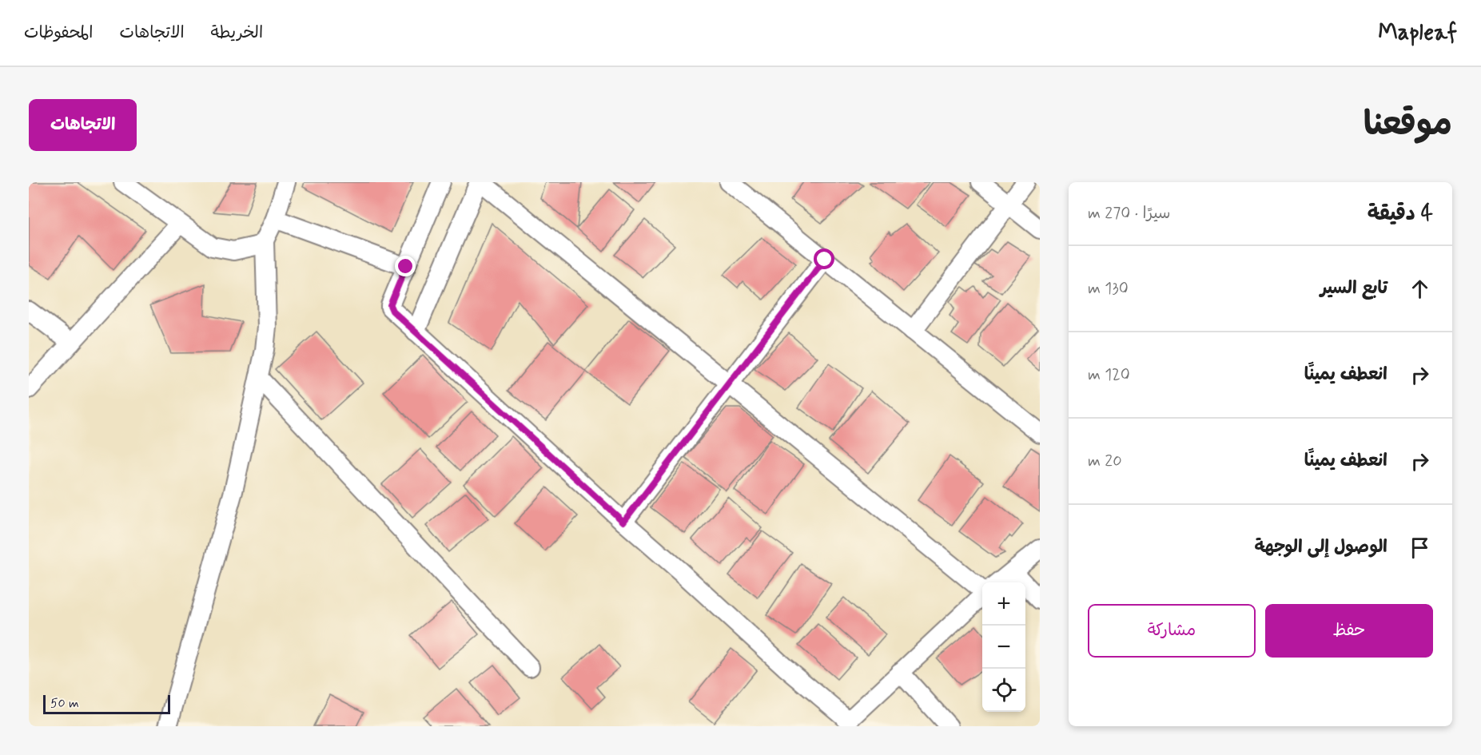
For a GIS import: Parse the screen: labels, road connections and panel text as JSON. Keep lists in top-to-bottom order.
{
  "scale_bar": "50 m",
  "page": {
    "header": "Mapleaf",
    "nav": ["الخريطة", "الاتجاهات", "المحفوظات"],
    "title": "موقعنا",
    "buttons": [
      "الاتجاهات",
      ["حفظ", "مشاركة"]
    ],
    "heading": ["4 دقيقة", "سيرًا · 270 m"],
    "list": [
      ["تابع السير", "130 m"],
      ["انعطف يمينًا", "120 m"],
      ["انعطف يمينًا", "20 m"],
      "الوصول إلى الوجهة"
    ],
    "map_buttons": ["+", "−"],
    "scale": "50 m"
  }
}
